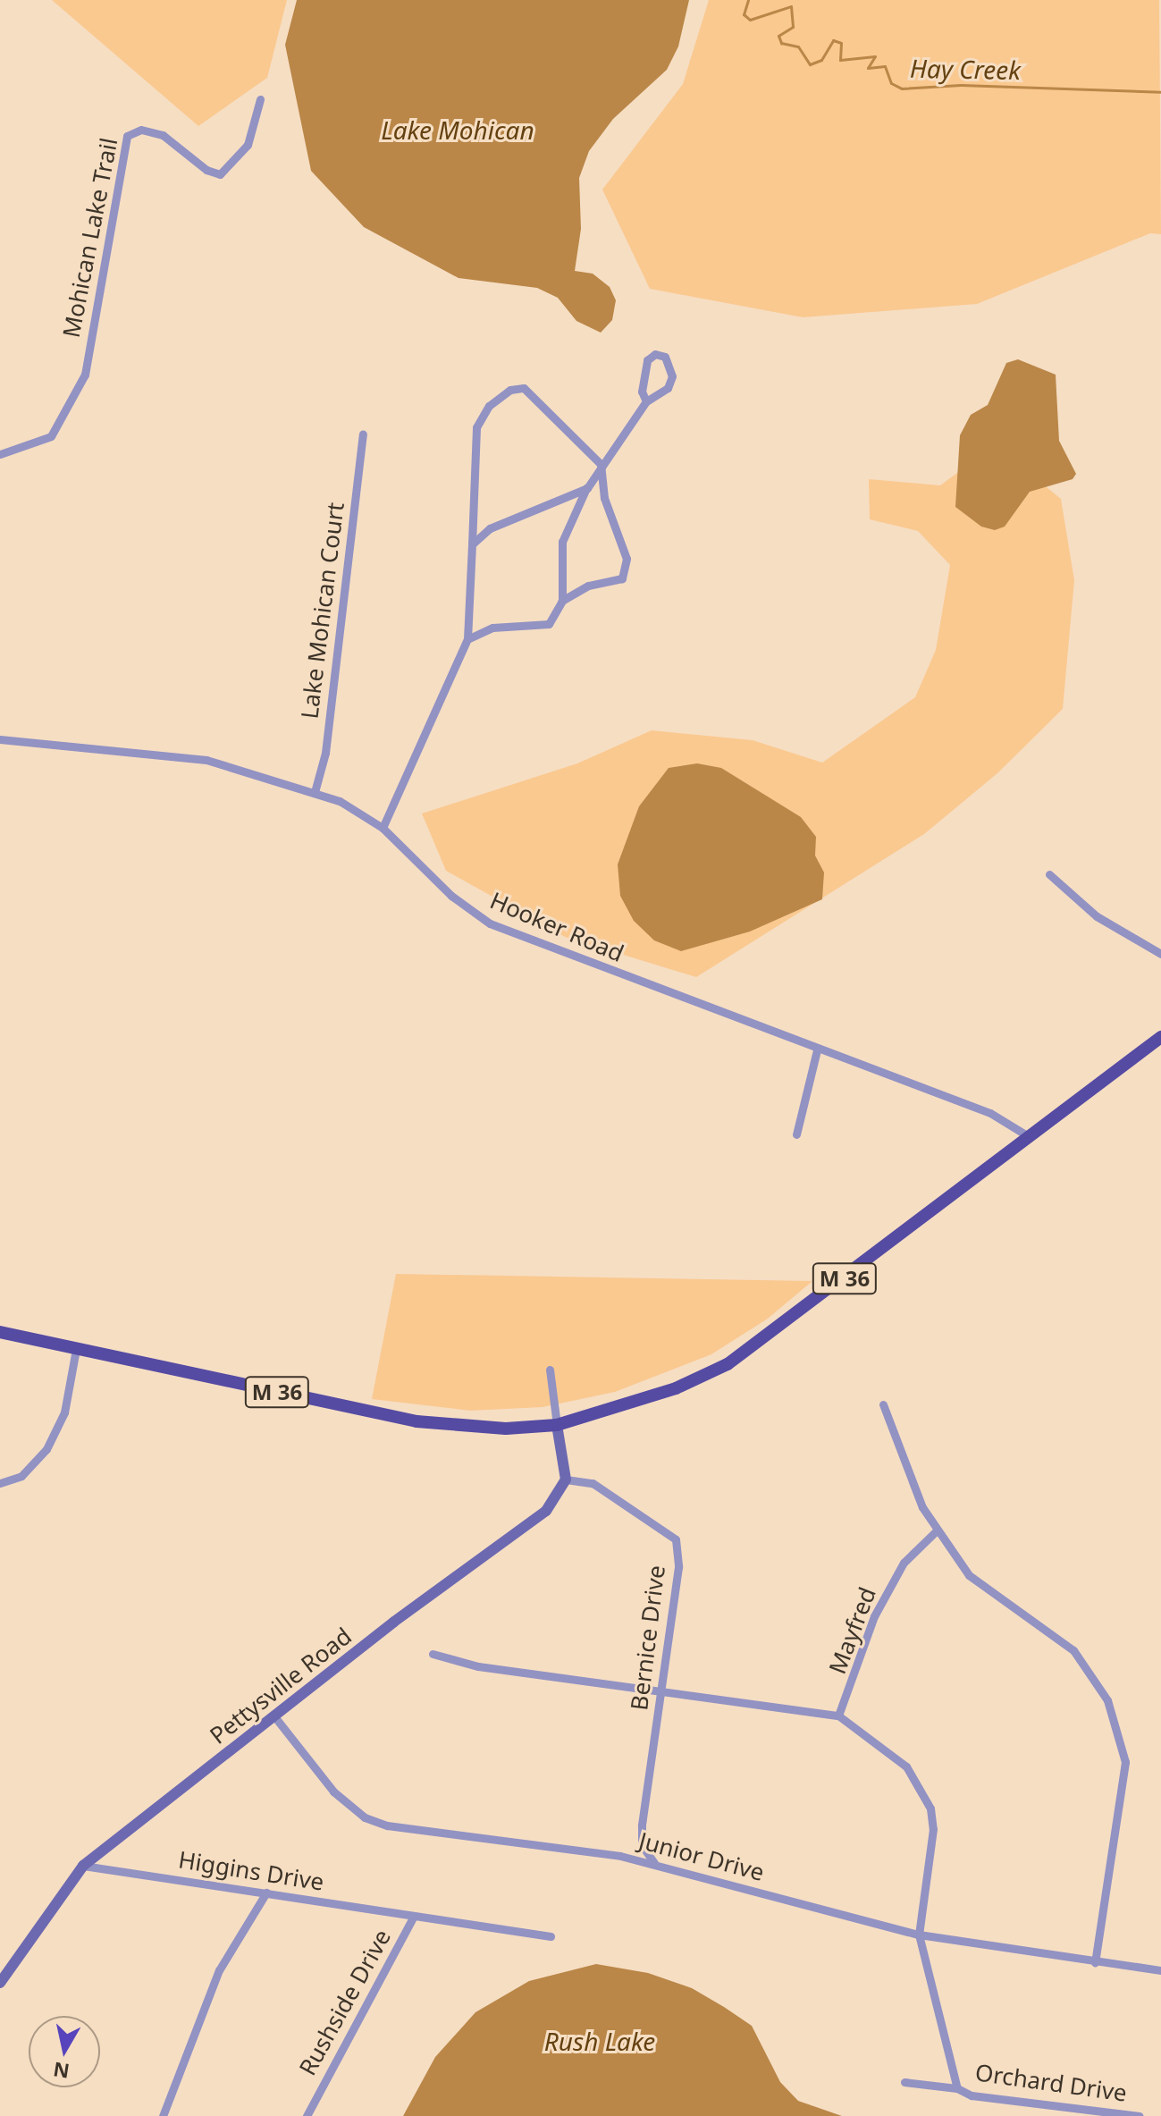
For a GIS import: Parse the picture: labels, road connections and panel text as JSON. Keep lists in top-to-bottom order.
{
  "streets": {
    "main road": ["M 36", "Pettysville Road"],
    "street": [
      "Mohican Lake Trail",
      "Lake Mohican Court",
      "Hooker Road",
      "Mayfred",
      "Bernice Drive",
      "Junior Drive",
      "Higgins Drive",
      "Rushside Drive",
      "Orchard Drive"
    ]
  },
  "crossings": [
    ["Lake Mohican Court", "Hooker Road"],
    ["Hooker Road", "M 36"],
    ["Bernice Drive", "Pettysville Road"],
    ["Bernice Drive", "Junior Drive"],
    ["Pettysville Road", "Junior Drive"],
    ["Pettysville Road", "Higgins Drive"],
    ["Higgins Drive", "Rushside Drive"]
  ],
  "water": ["Hay Creek", "Lake Mohican", "Rush Lake"],
  "north": "bottom"
}
